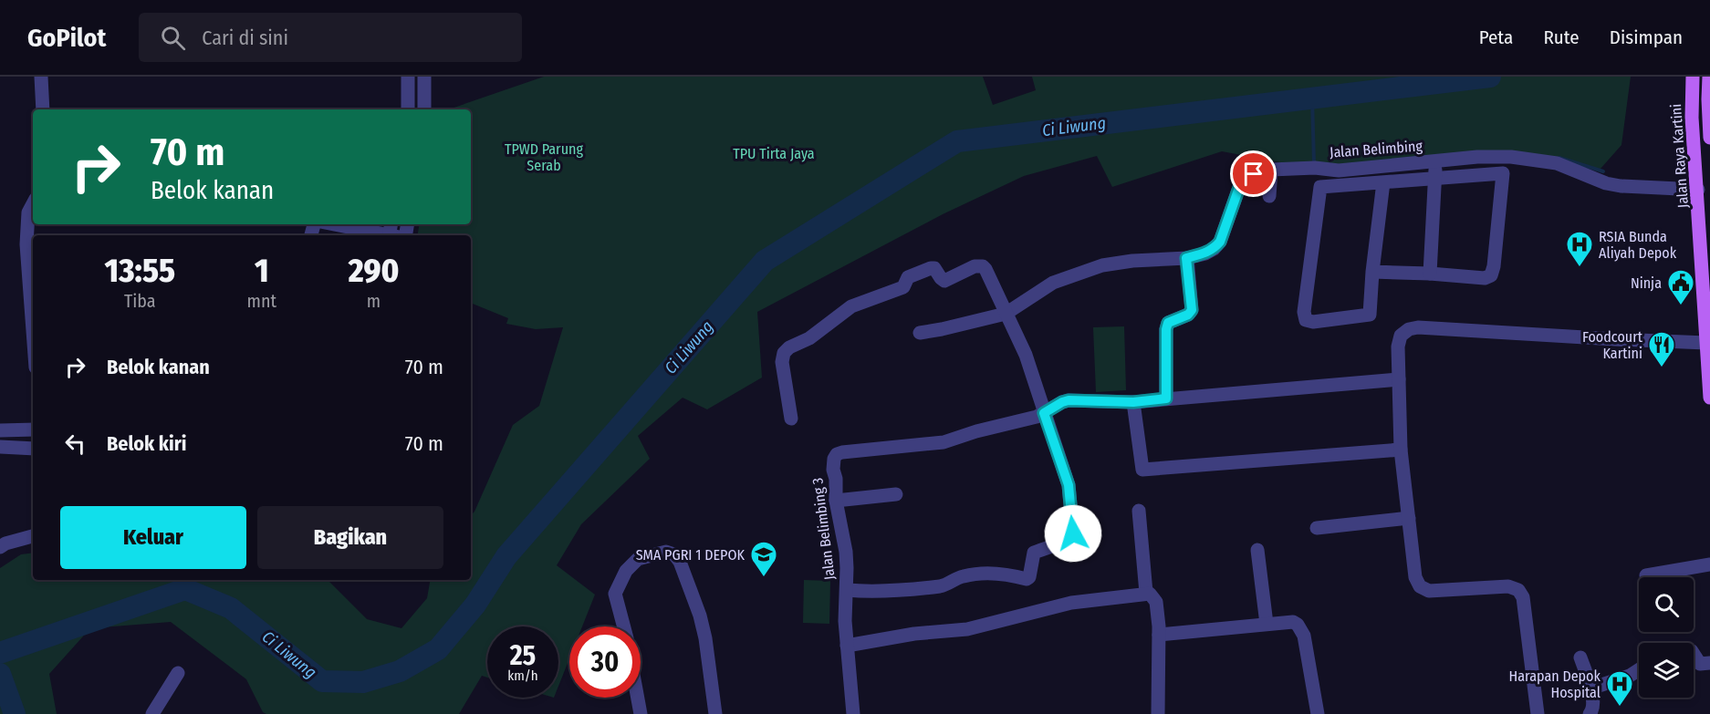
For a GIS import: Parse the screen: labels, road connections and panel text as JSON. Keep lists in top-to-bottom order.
{
  "streets": {
    "main road": ["Jalan Raya Kartini"],
    "street": ["Jalan Belimbing", "Jalan Belimbing 3"]
  },
  "crossings": [
    ["Jalan Belimbing", "Jalan Raya Kartini"]
  ],
  "water": ["Ci Liwung"],
  "parks": ["TPWD Parung Serab", "TPU Tirta Jaya"],
  "places": {
    "hospital": ["RSIA Bunda Aliyah Depok", "Harapan Depok Hospital"],
    "public building": ["Ninja"],
    "restaurant": ["Foodcourt Kartini"],
    "school or university": ["SMA PGRI 1 DEPOK"]
  },
  "page": {
    "header": "GoPilot",
    "search": "Cari di sini",
    "nav": ["Peta", "Rute", "Disimpan"],
    "turn": ["70 m", "Belok kanan"],
    "eta": [
      "13:55",
      "Tiba",
      "1",
      "mnt",
      "290",
      "m"
    ],
    "list": [
      {
        "name": "Belok kanan",
        "value": "70 m"
      },
      {
        "name": "Belok kiri",
        "value": "70 m"
      }
    ],
    "buttons": ["Keluar", "Bagikan"],
    "speed": "25 km/h",
    "limit": "30"
  }
}
